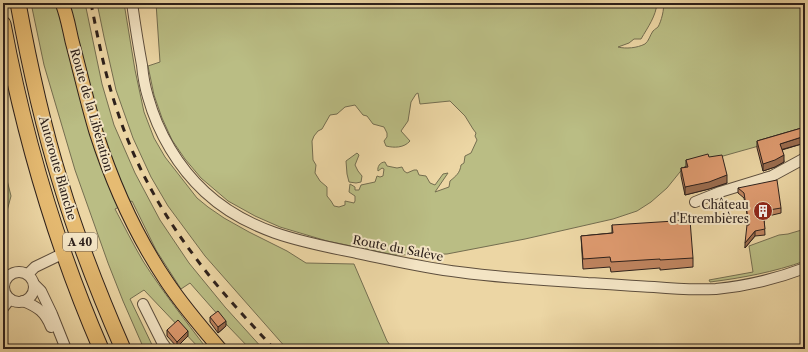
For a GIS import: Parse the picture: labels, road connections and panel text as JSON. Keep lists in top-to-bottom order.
{
  "streets": {
    "highway": ["Autoroute Blanche", "A 40"],
    "main road": ["Route de la Libération"],
    "street": ["Route du Salève"]
  },
  "places": {
    "building": ["Château d'Etrembières"]
  }
}
